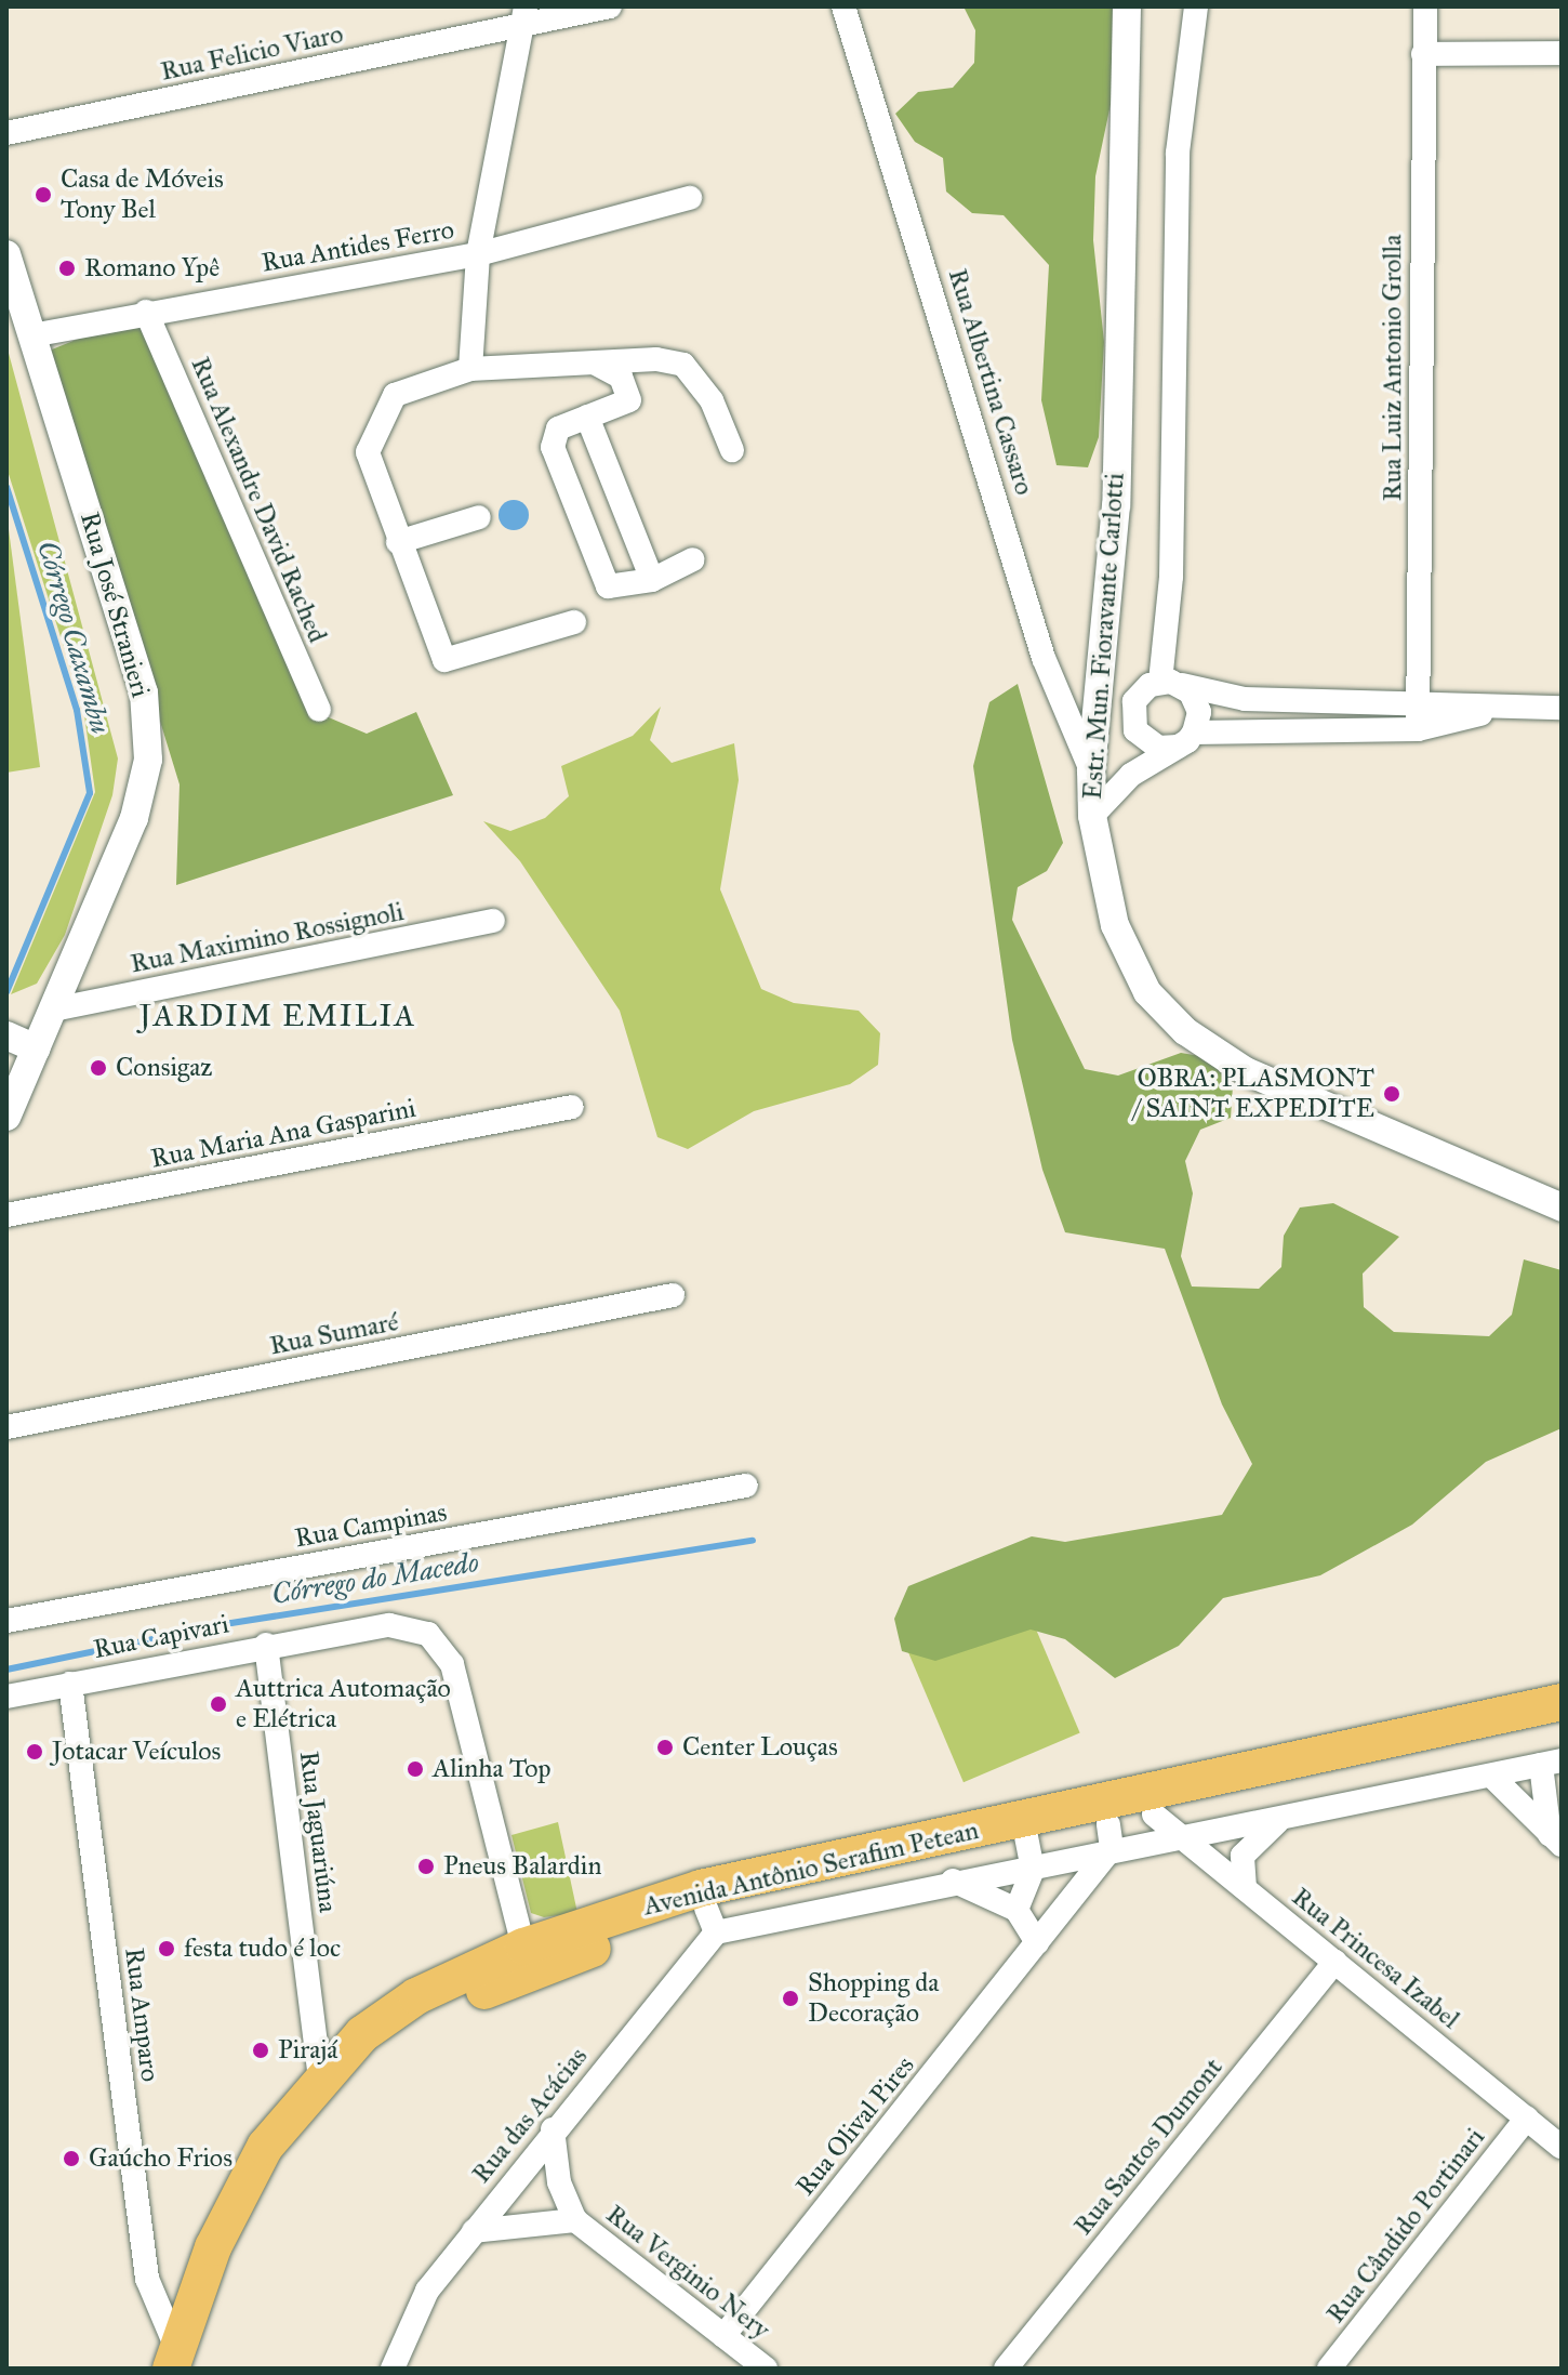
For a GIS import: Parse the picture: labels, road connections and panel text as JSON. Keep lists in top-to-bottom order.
{
  "streets": {
    "main road": ["Avenida Antônio Serafim Petean"],
    "street": [
      "Rua Felicio Viaro",
      "Rua Antides Ferro",
      "Rua Luiz Antonio Grolla",
      "Rua Albertina Cassaro",
      "Rua Alexandre David Rached",
      "Rua José Stranieri",
      "Estr. Mun. Fioravante Carlotti",
      "Rua Maximino Rossignoli",
      "Rua Maria Ana Gasparini",
      "Rua Sumaré",
      "Rua Campinas",
      "Rua Capivari",
      "Rua Jaguariúna",
      "Rua Princesa Izabel",
      "Rua Amparo",
      "Rua das Acácias",
      "Rua Olival Pires",
      "Rua Santos Dumont",
      "Rua Cândido Portinari",
      "Rua Verginio Nery"
    ]
  },
  "crossings": [
    ["Rua Antides Ferro", "Rua Alexandre David Rached"],
    ["Rua Antides Ferro", "Rua José Stranieri"],
    ["Rua Albertina Cassaro", "Estr. Mun. Fioravante Carlotti"],
    ["Rua José Stranieri", "Rua Maximino Rossignoli"],
    ["Rua Capivari", "Rua Jaguariúna"],
    ["Rua Capivari", "Avenida Antônio Serafim Petean"],
    ["Rua Capivari", "Rua Amparo"],
    ["Rua Jaguariúna", "Avenida Antônio Serafim Petean"],
    ["Avenida Antônio Serafim Petean", "Rua Princesa Izabel"],
    ["Avenida Antônio Serafim Petean", "Rua Amparo"],
    ["Avenida Antônio Serafim Petean", "Rua das Acácias"],
    ["Avenida Antônio Serafim Petean", "Rua Olival Pires"],
    ["Rua Princesa Izabel", "Rua Santos Dumont"],
    ["Rua Princesa Izabel", "Rua Cândido Portinari"],
    ["Rua das Acácias", "Rua Verginio Nery"],
    ["Rua Olival Pires", "Rua Verginio Nery"]
  ],
  "districts": ["JARDIM EMILIA"],
  "water": ["Córrego Caxambu", "Córrego do Macedo"],
  "places": [
    "Casa de Móveis Tony Bel",
    "Romano Ypê",
    "Consigaz",
    "OBRA: PLASMONT / SAINT EXPEDITE",
    "Auttrica Automação e Elétrica",
    "Center Louças",
    "Jotacar Veículos",
    "Alinha Top",
    "Pneus Balardin",
    "festa tudo é loc",
    "Shopping da Decoração",
    "Pirajá",
    "Gaúcho Frios"
  ]
}
